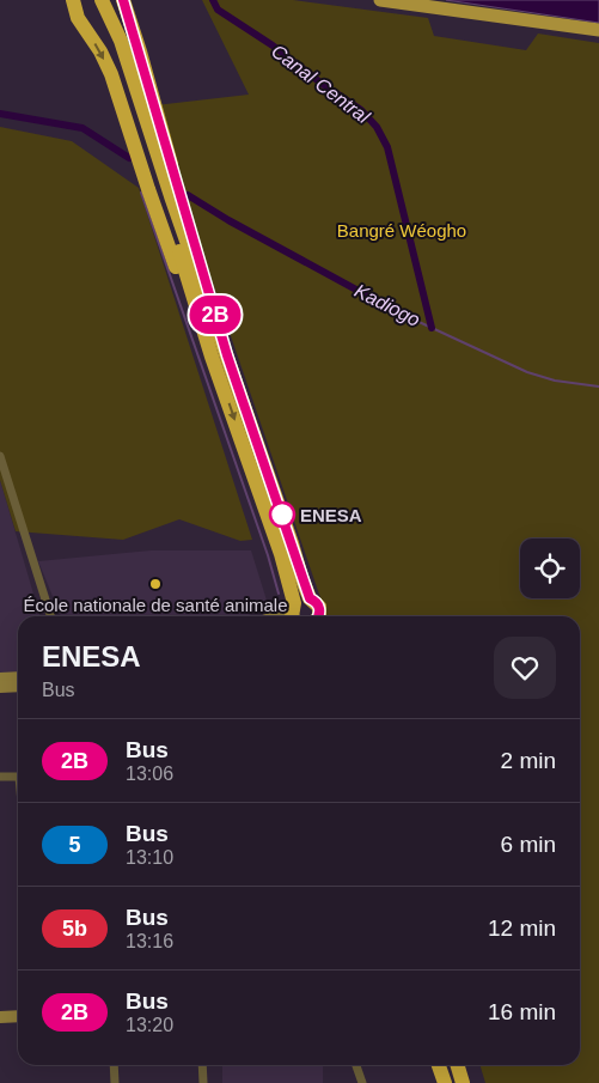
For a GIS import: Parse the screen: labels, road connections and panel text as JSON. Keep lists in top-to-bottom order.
{
  "water": ["Canal Central", "Kadiogo"],
  "parks": ["Bangré Wéogho"],
  "places": ["ENESA", "École nationale de santé animale"],
  "lines": ["bus line 2B"],
  "page": {
    "on_map": "2B",
    "heading": ["ENESA", "Bus"],
    "list": [
      {
        "mark": "2B",
        "name": "Bus",
        "note": "13:06",
        "value": "2 min"
      },
      {
        "mark": "5",
        "name": "Bus",
        "note": "13:10",
        "value": "6 min"
      },
      {
        "mark": "5b",
        "name": "Bus",
        "note": "13:16",
        "value": "12 min"
      },
      {
        "mark": "2B",
        "name": "Bus",
        "note": "13:20",
        "value": "16 min"
      }
    ]
  }
}
